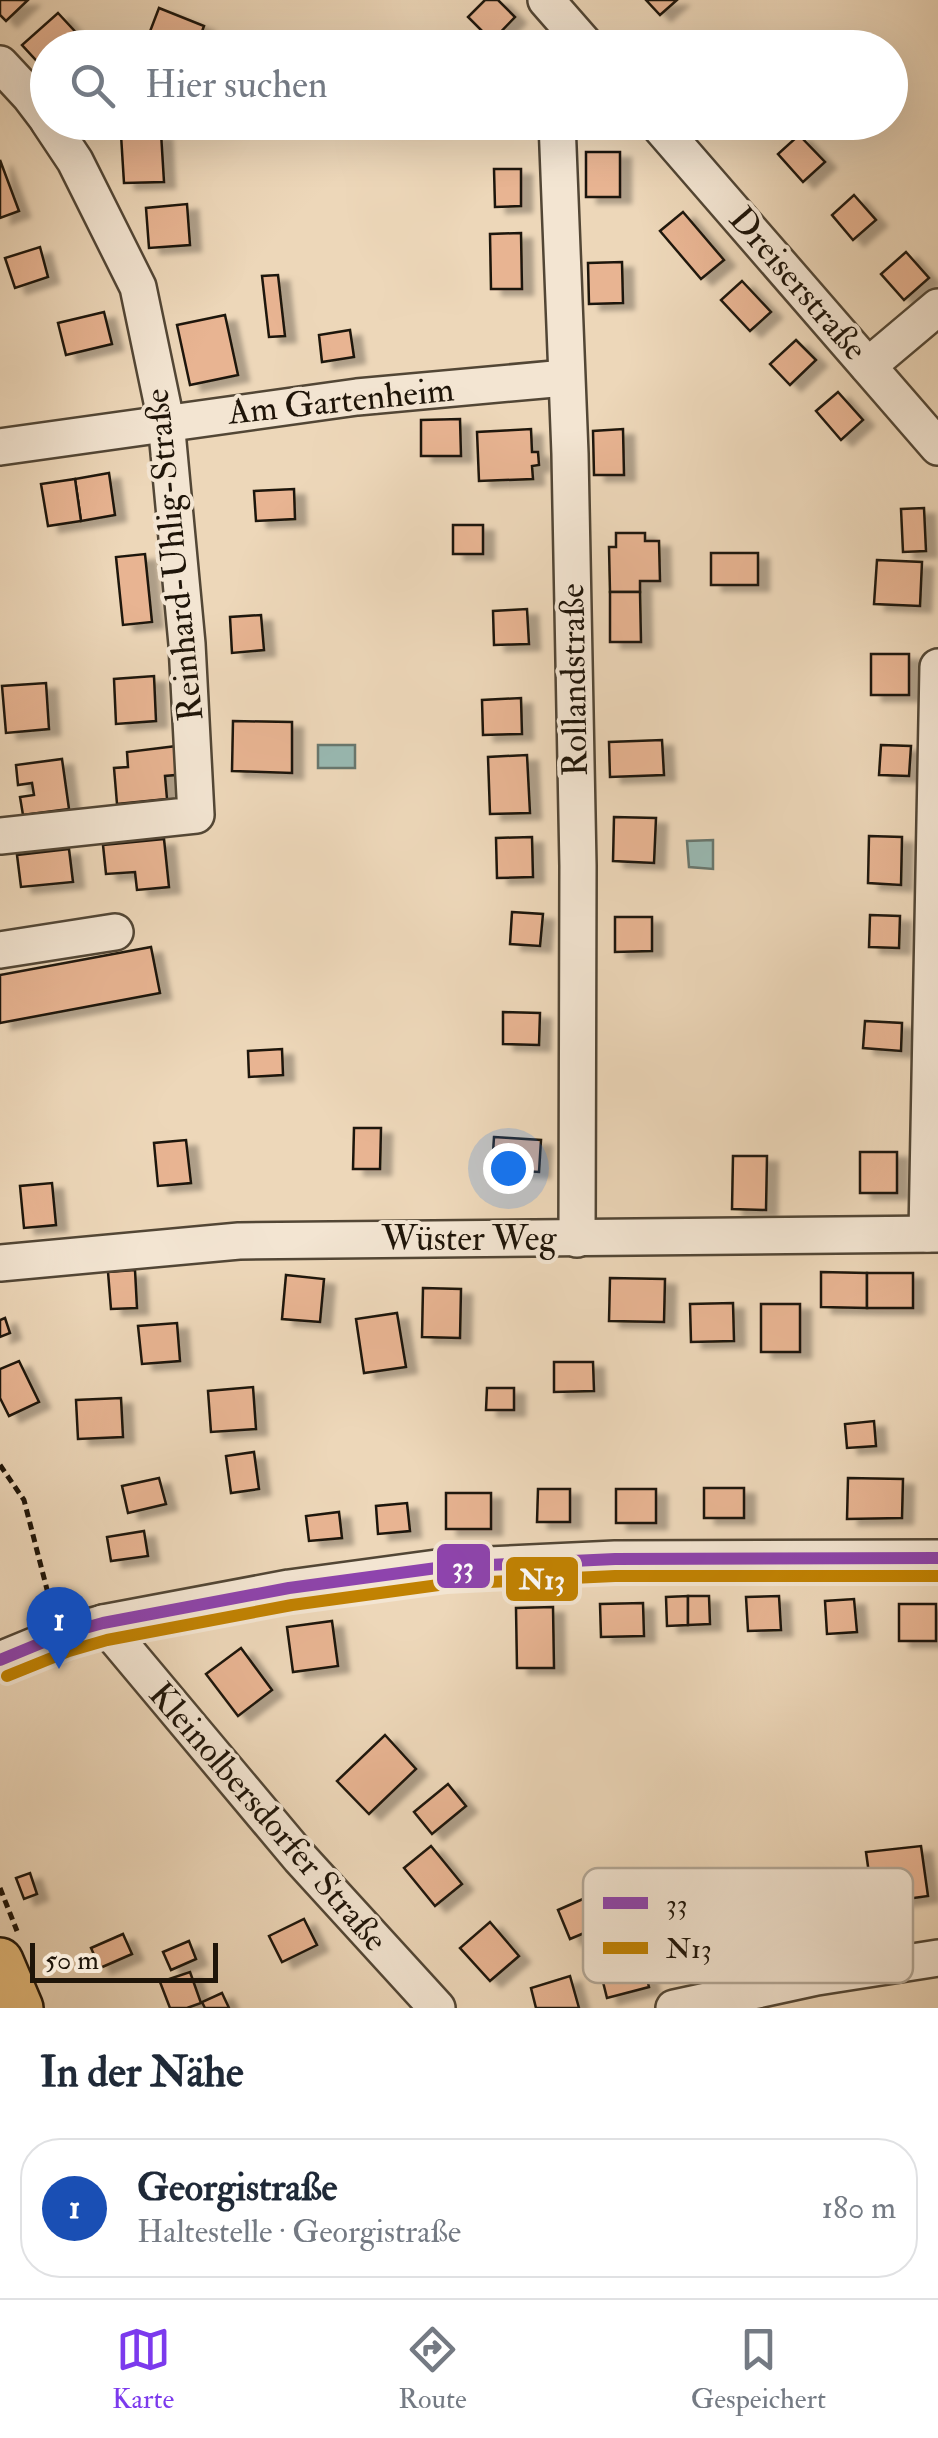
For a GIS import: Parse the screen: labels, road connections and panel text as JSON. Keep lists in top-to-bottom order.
{
  "streets": {
    "street": [
      "Dreiserstraße",
      "Am Gartenheim",
      "Reinhard-Uhlig-Straße",
      "Rollandstraße",
      "Wüster Weg",
      "Kleinolbersdorfer Straße"
    ]
  },
  "crossings": [
    ["Am Gartenheim", "Reinhard-Uhlig-Straße"],
    ["Am Gartenheim", "Rollandstraße"],
    ["Rollandstraße", "Wüster Weg"]
  ],
  "lines": ["transit line 33", "transit line N13"],
  "legend": ["33", "N13"],
  "scale_bar": "50 m",
  "page": {
    "search": "Hier suchen",
    "pins": "1",
    "scale": "50 m",
    "heading": "In der Nähe",
    "list": [
      {
        "mark": "1",
        "name": "Georgistraße",
        "note": "Haltestelle · Georgistraße",
        "value": "180 m"
      }
    ],
    "nav": ["Karte", "Route", "Gespeichert"]
  }
}
